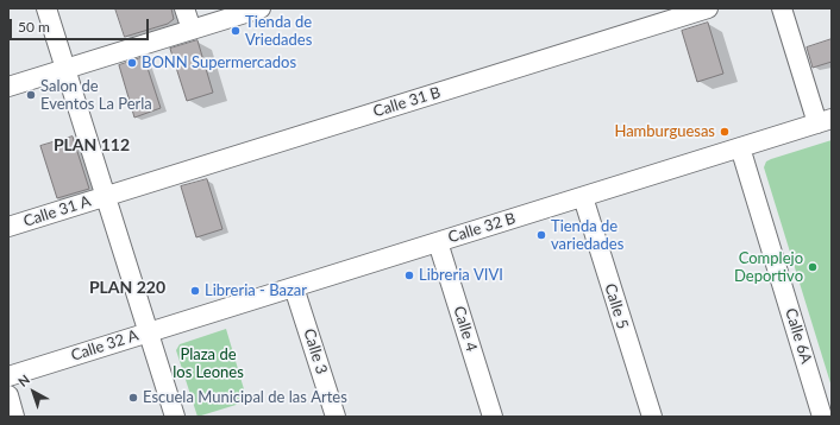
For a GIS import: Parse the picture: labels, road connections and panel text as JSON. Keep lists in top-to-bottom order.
{
  "streets": {
    "street": [
      "Calle 31 B",
      "Calle 31 A",
      "Calle 32 B",
      "Calle 5",
      "Calle 4",
      "Calle 6A",
      "Calle 32 A",
      "Calle 3"
    ]
  },
  "crossings": [
    ["Calle 31 B", "Calle 31 A"],
    ["Calle 32 B", "Calle 5"],
    ["Calle 32 B", "Calle 4"],
    ["Calle 32 B", "Calle 6A"],
    ["Calle 32 B", "Calle 32 A"],
    ["Calle 32 B", "Calle 3"]
  ],
  "districts": ["PLAN 112", "PLAN 220"],
  "parks": ["Plaza de los Leones"],
  "places": [
    "Tienda de Vriedades",
    "BONN Supermercados",
    "Salon de Eventos La Perla",
    "Hamburguesas",
    "Tienda de variedades",
    "Complejo Deportivo",
    "Libreria VIVI",
    "Libreria - Bazar",
    "Escuela Municipal de las Artes"
  ],
  "scale_bar": "50 m",
  "north": "top left"
}
